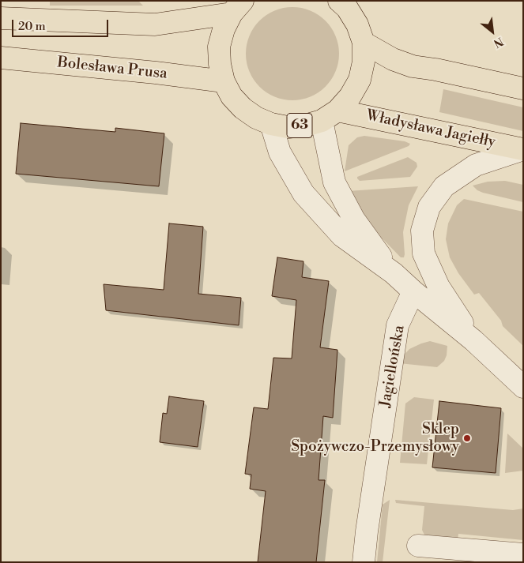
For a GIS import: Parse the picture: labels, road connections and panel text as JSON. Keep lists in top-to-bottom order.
{
  "streets": {
    "main road": ["Bolesława Prusa", "63", "Władysława Jagiełły"],
    "street": ["Jagiellońska"]
  },
  "crossings": [
    ["Bolesława Prusa", "63"],
    ["63", "Władysława Jagiełły"]
  ],
  "places": ["Sklep Spożywczo-Przemysłowy"],
  "scale_bar": "20 m",
  "north": "bottom right"
}
